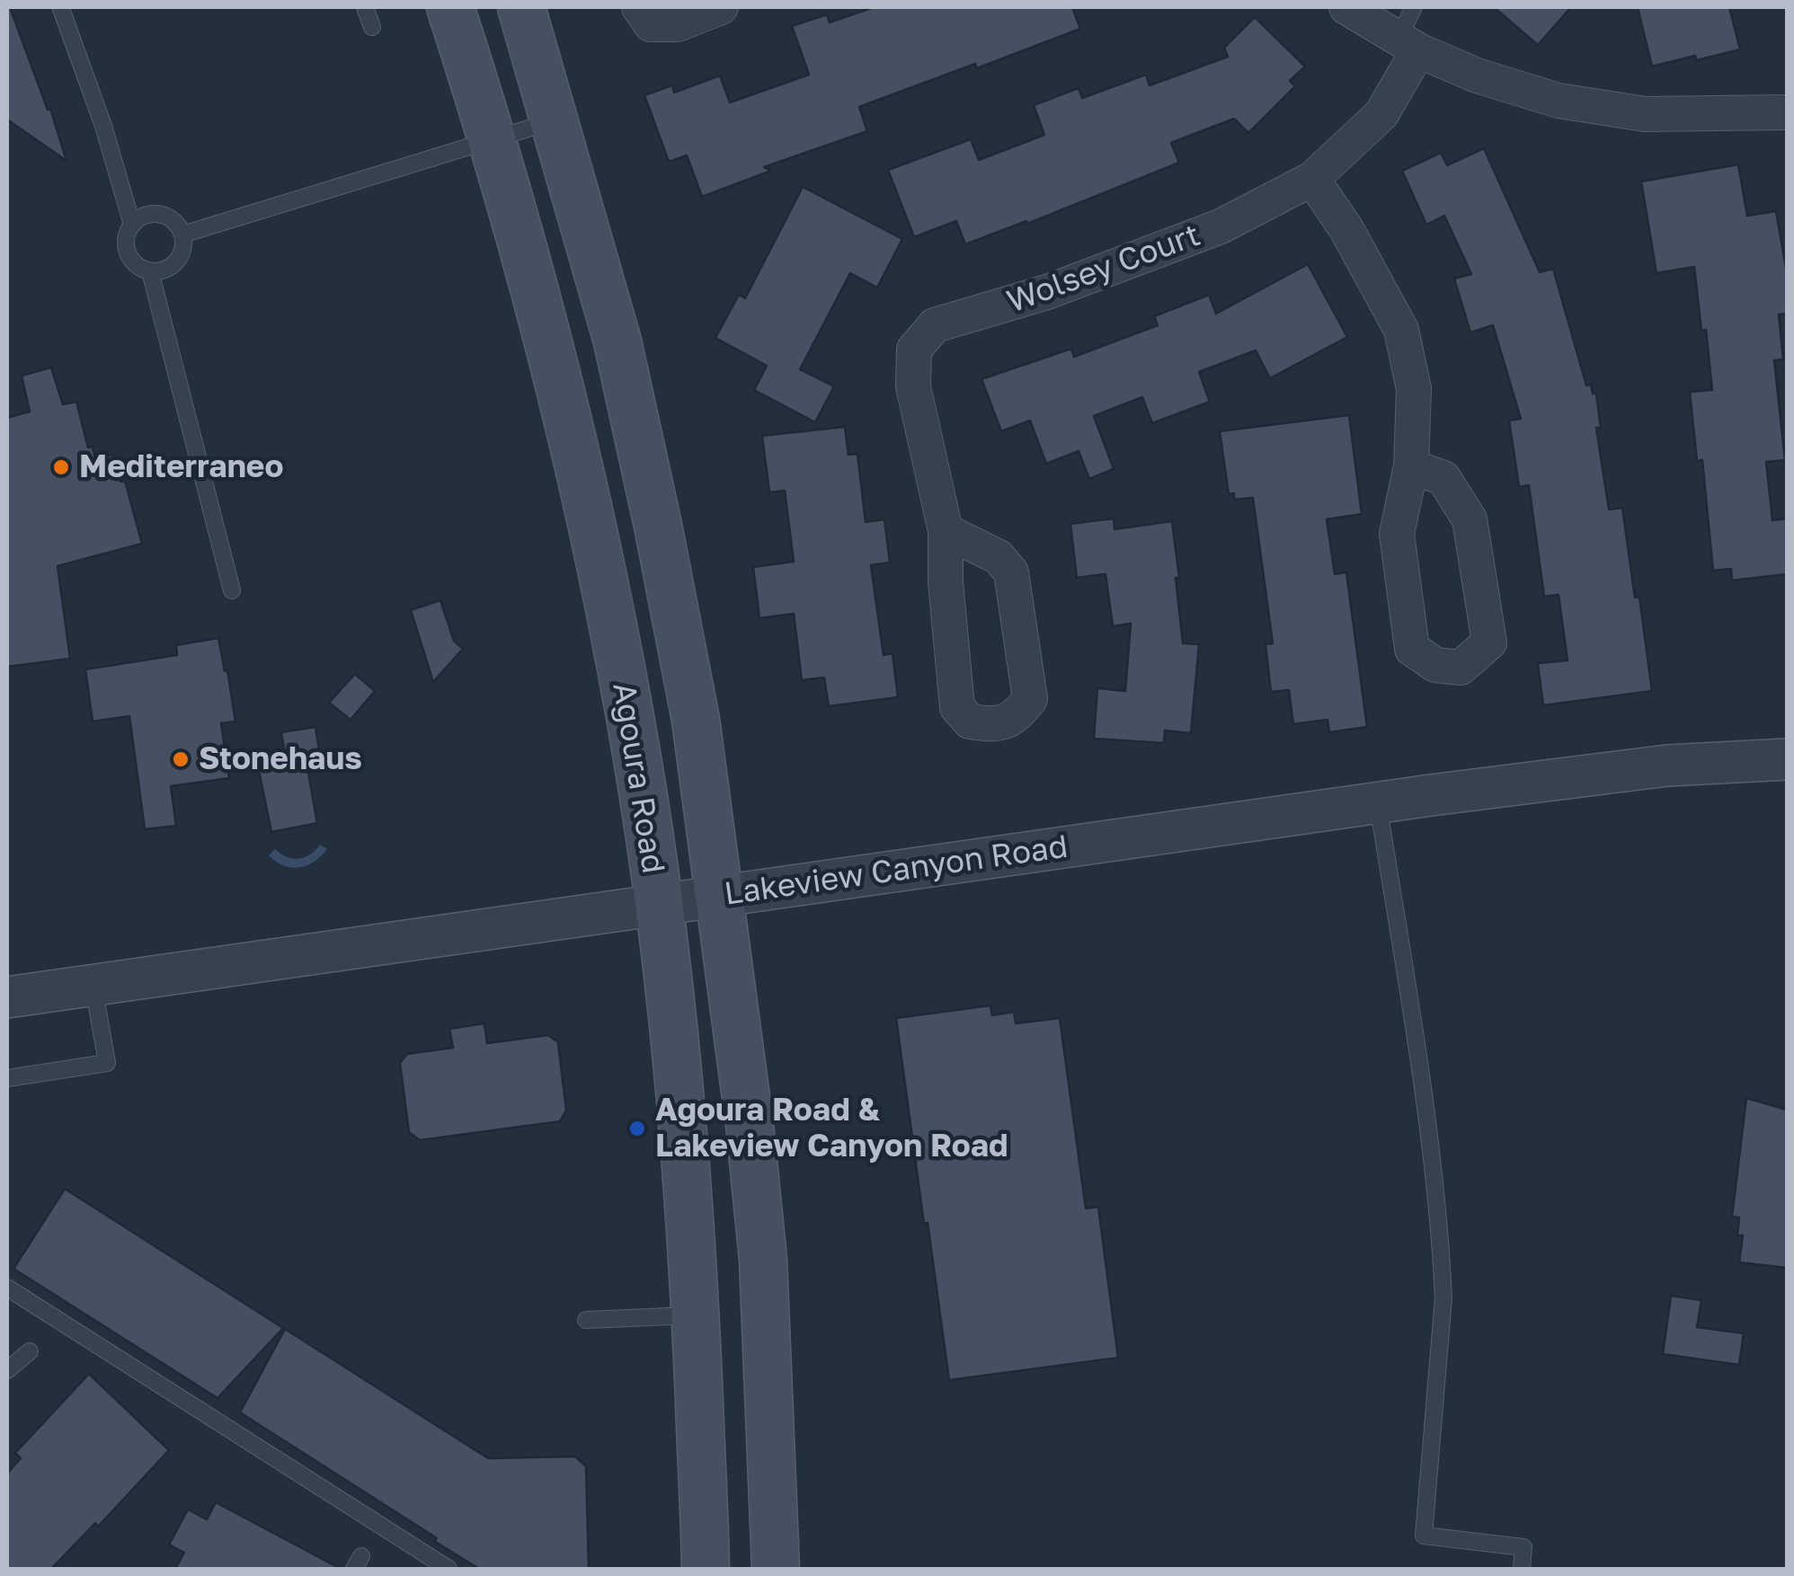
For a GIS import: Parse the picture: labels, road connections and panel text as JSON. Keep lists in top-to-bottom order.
{
  "streets": {
    "main road": ["Agoura Road"],
    "street": ["Wolsey Court", "Lakeview Canyon Road"]
  },
  "crossings": [
    ["Agoura Road", "Lakeview Canyon Road"]
  ],
  "places": ["Mediterraneo", "Stonehaus", "Agoura Road & Lakeview Canyon Road"]
}
